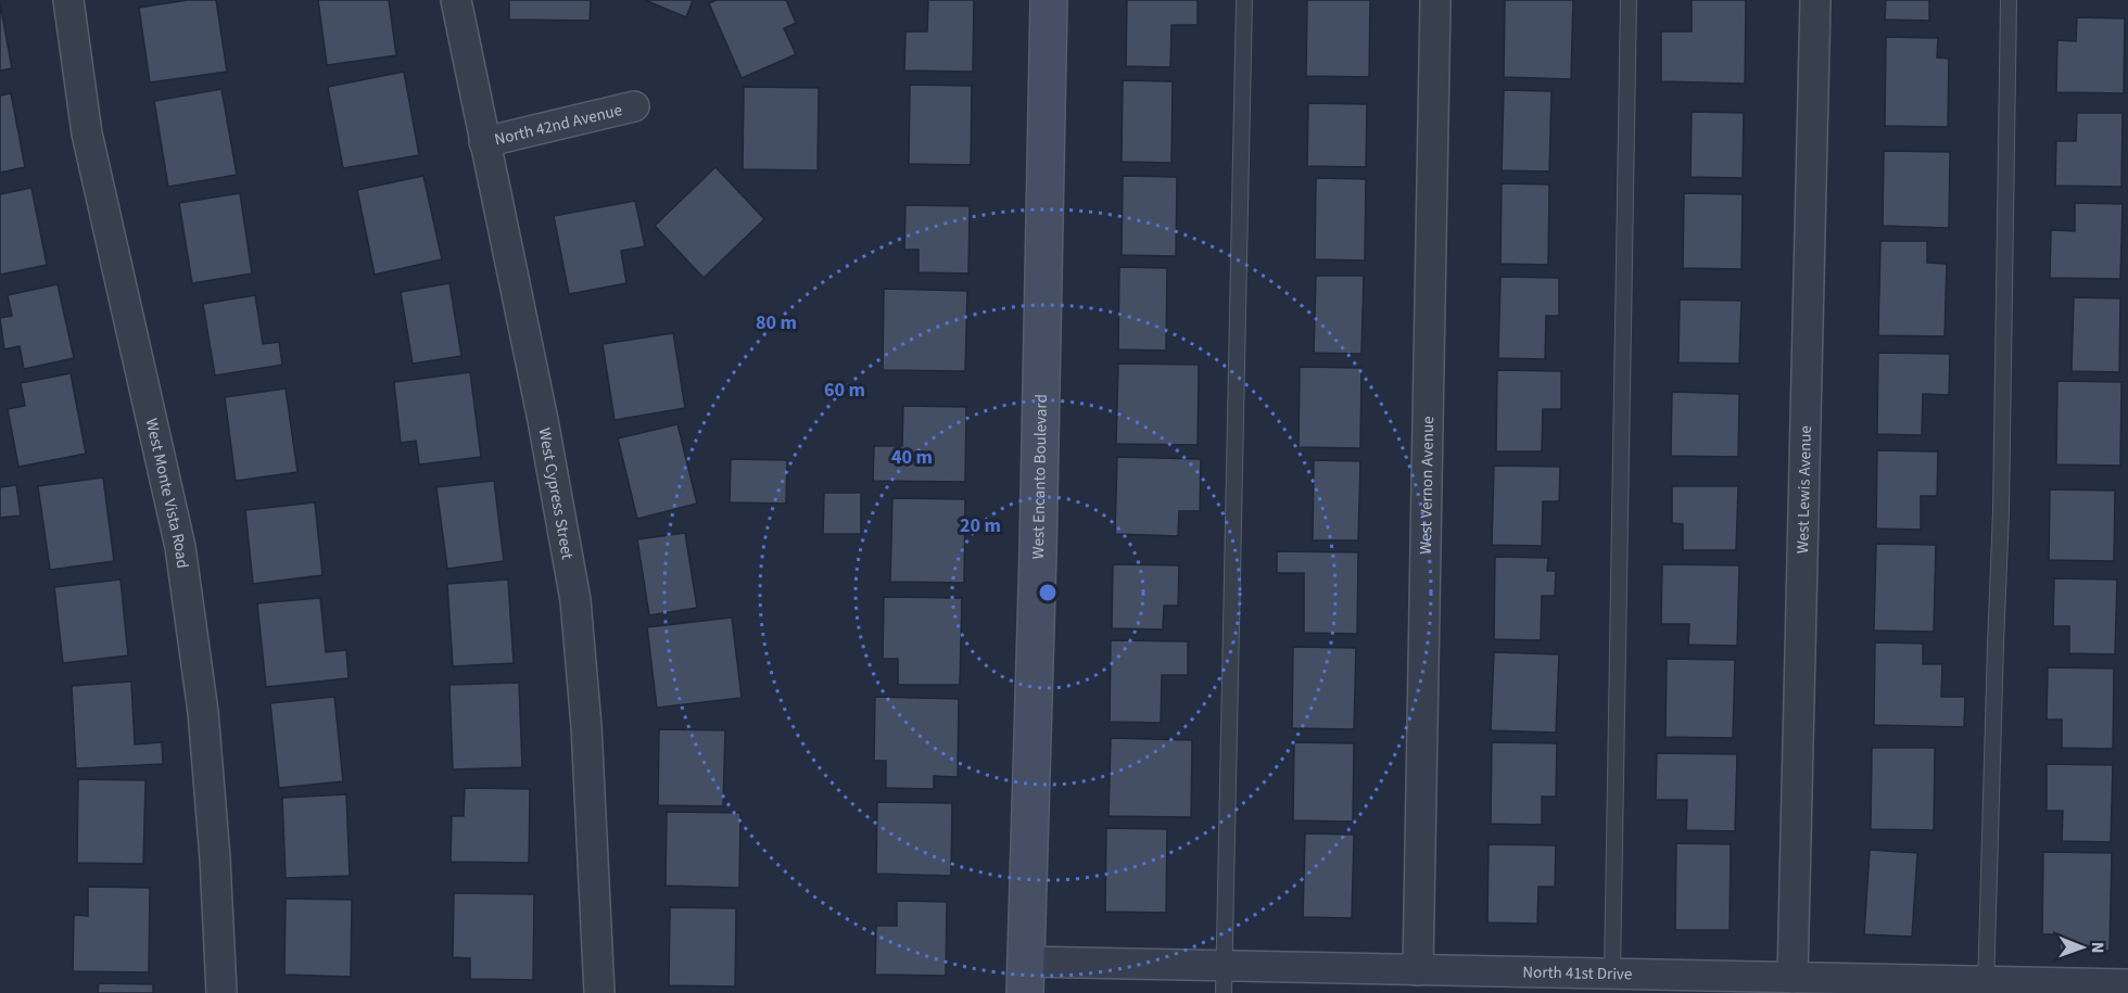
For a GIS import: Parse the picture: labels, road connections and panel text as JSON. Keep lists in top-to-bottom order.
{
  "streets": {
    "street": [
      "North 42nd Avenue",
      "West Encanto Boulevard",
      "West Vernon Avenue",
      "West Lewis Avenue",
      "West Cypress Street",
      "West Monte Vista Road",
      "North 41st Drive"
    ]
  },
  "crossings": [
    ["North 42nd Avenue", "West Cypress Street"],
    ["West Encanto Boulevard", "North 41st Drive"],
    ["West Vernon Avenue", "North 41st Drive"],
    ["West Lewis Avenue", "North 41st Drive"]
  ],
  "north": "right",
  "rings": [
    "80 m",
    "60 m",
    "40 m",
    "20 m"
  ]
}
